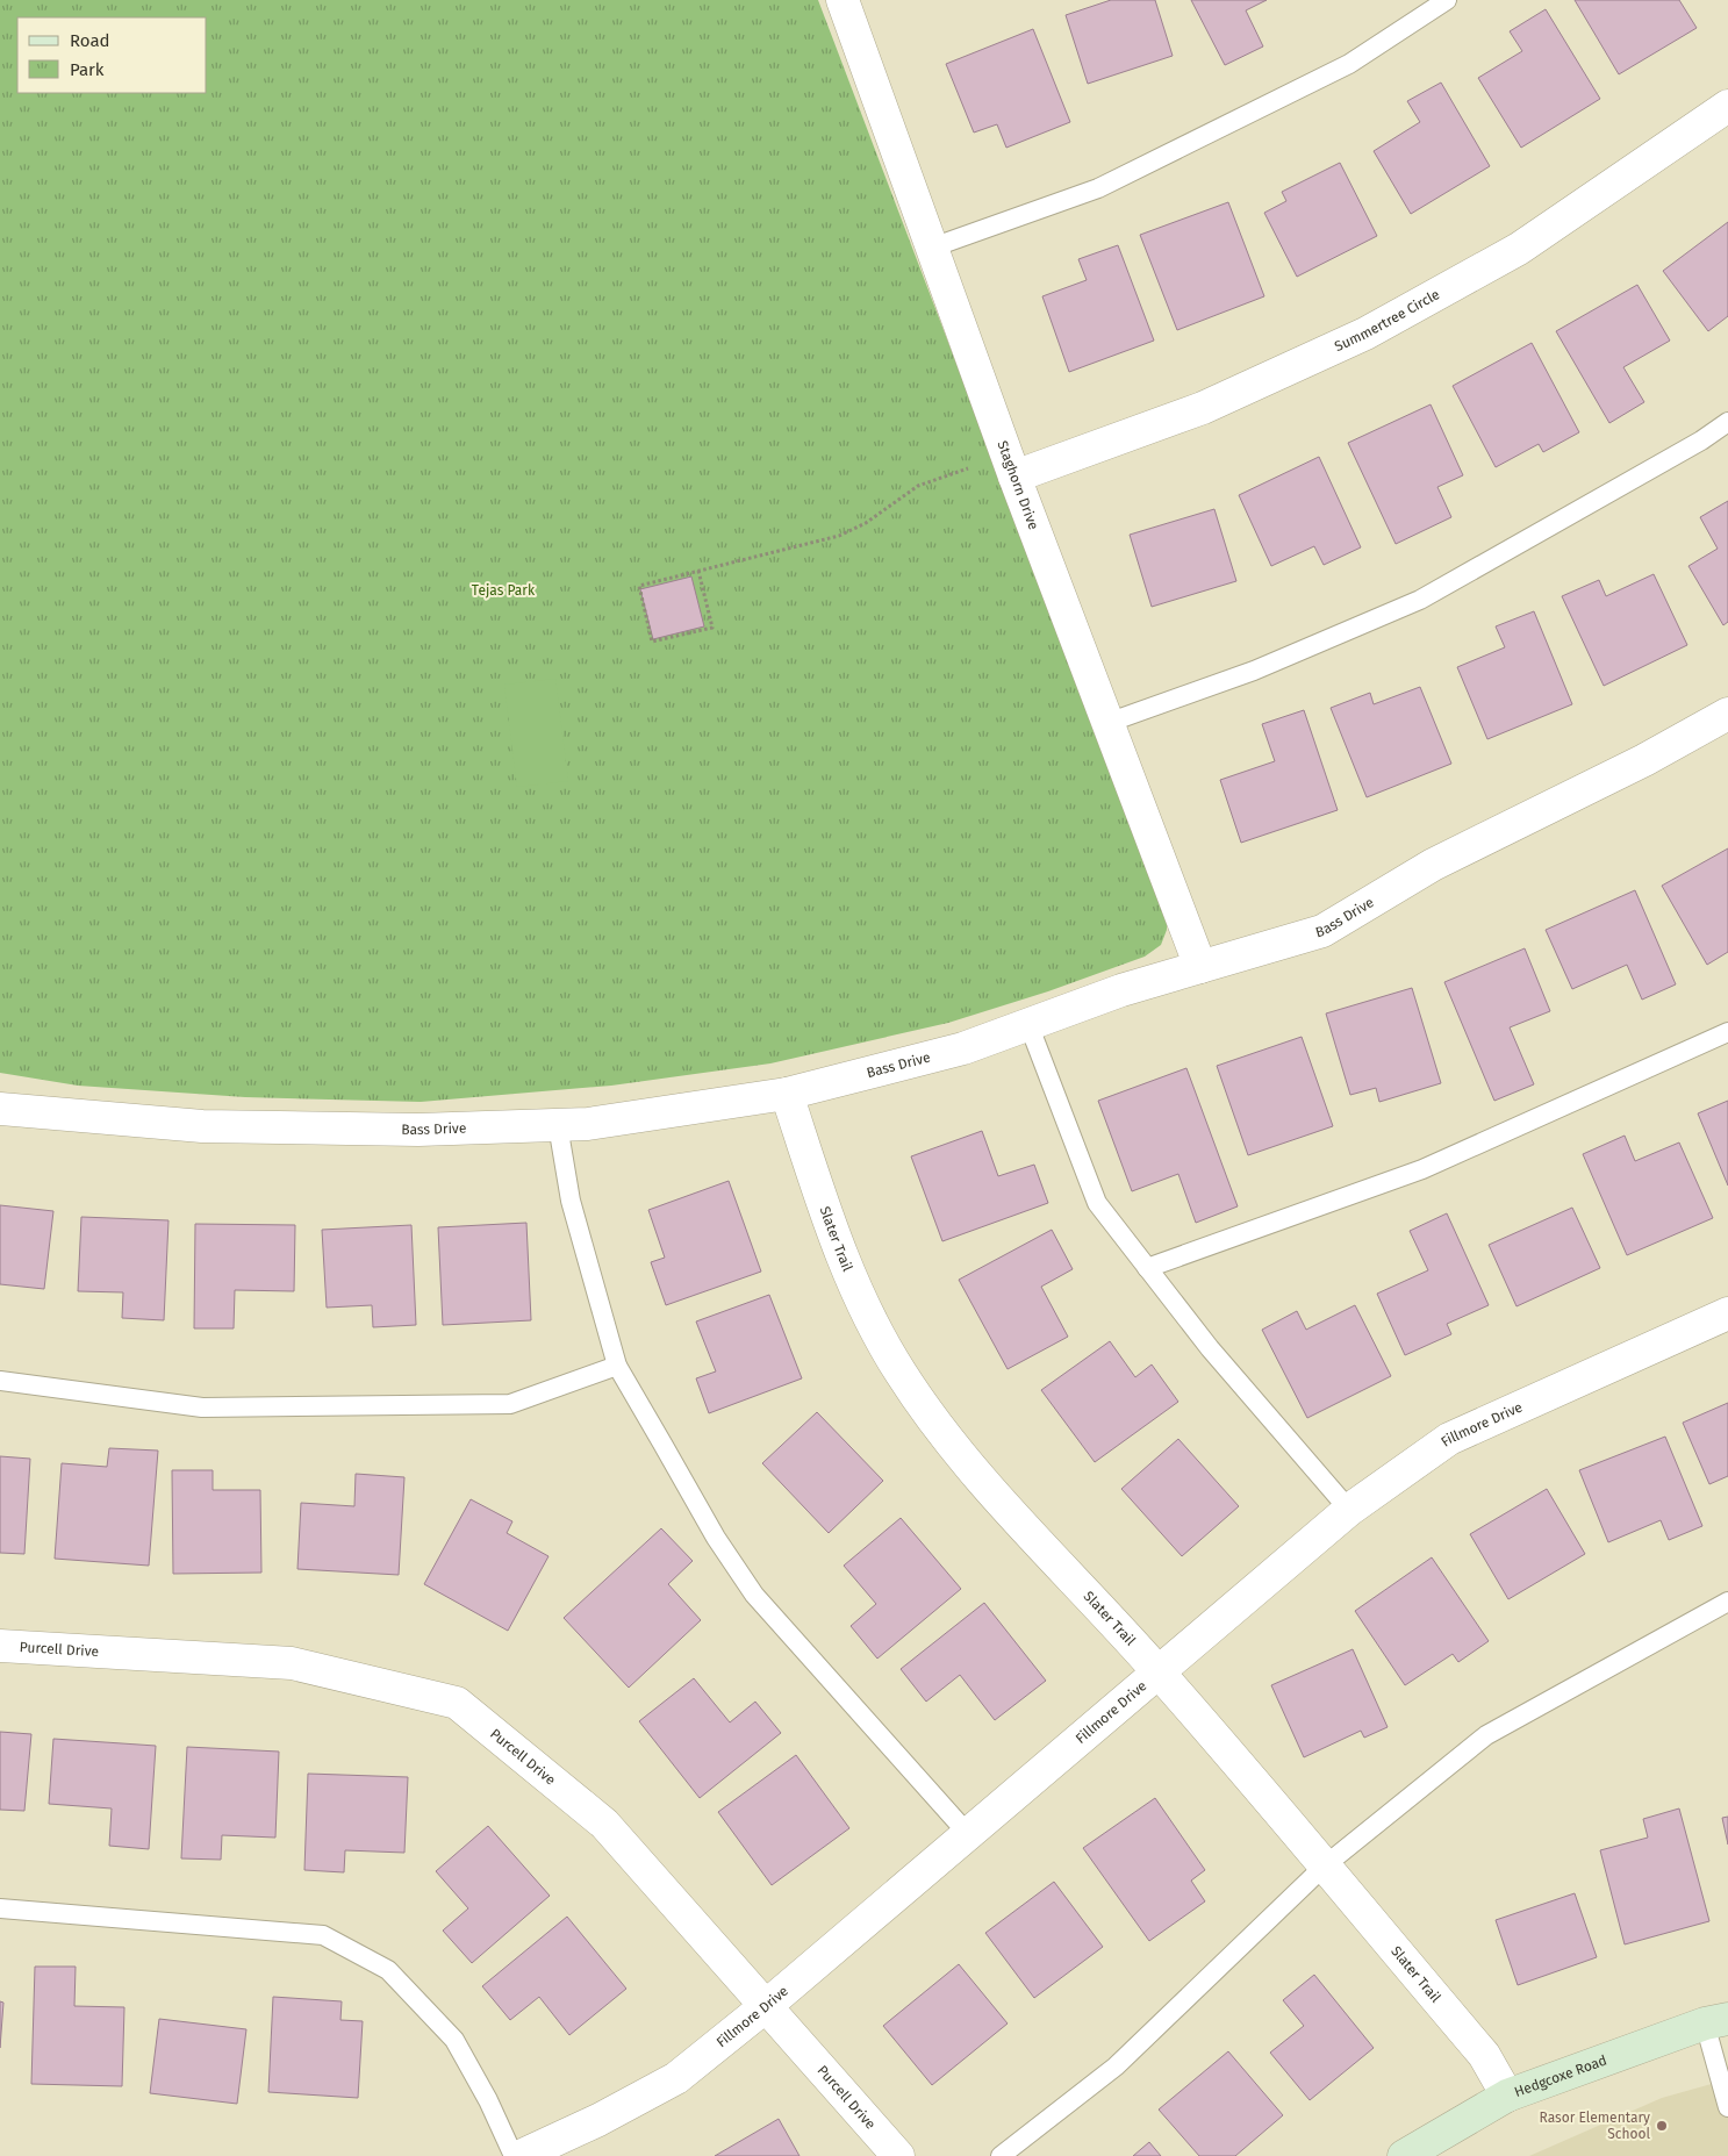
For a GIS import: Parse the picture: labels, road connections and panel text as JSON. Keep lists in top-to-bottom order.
{
  "streets": {
    "street": [
      "Summertree Circle",
      "Staghorn Drive",
      "Bass Drive",
      "Slater Trail",
      "Fillmore Drive",
      "Purcell Drive",
      "Hedgcoxe Road"
    ]
  },
  "crossings": [
    ["Summertree Circle", "Staghorn Drive"],
    ["Staghorn Drive", "Bass Drive"],
    ["Bass Drive", "Slater Trail"],
    ["Slater Trail", "Fillmore Drive"],
    ["Slater Trail", "Hedgcoxe Road"],
    ["Fillmore Drive", "Purcell Drive"]
  ],
  "parks": ["Tejas Park"],
  "places": ["Rasor Elementary School"],
  "legend": ["Road", "Park"]
}
